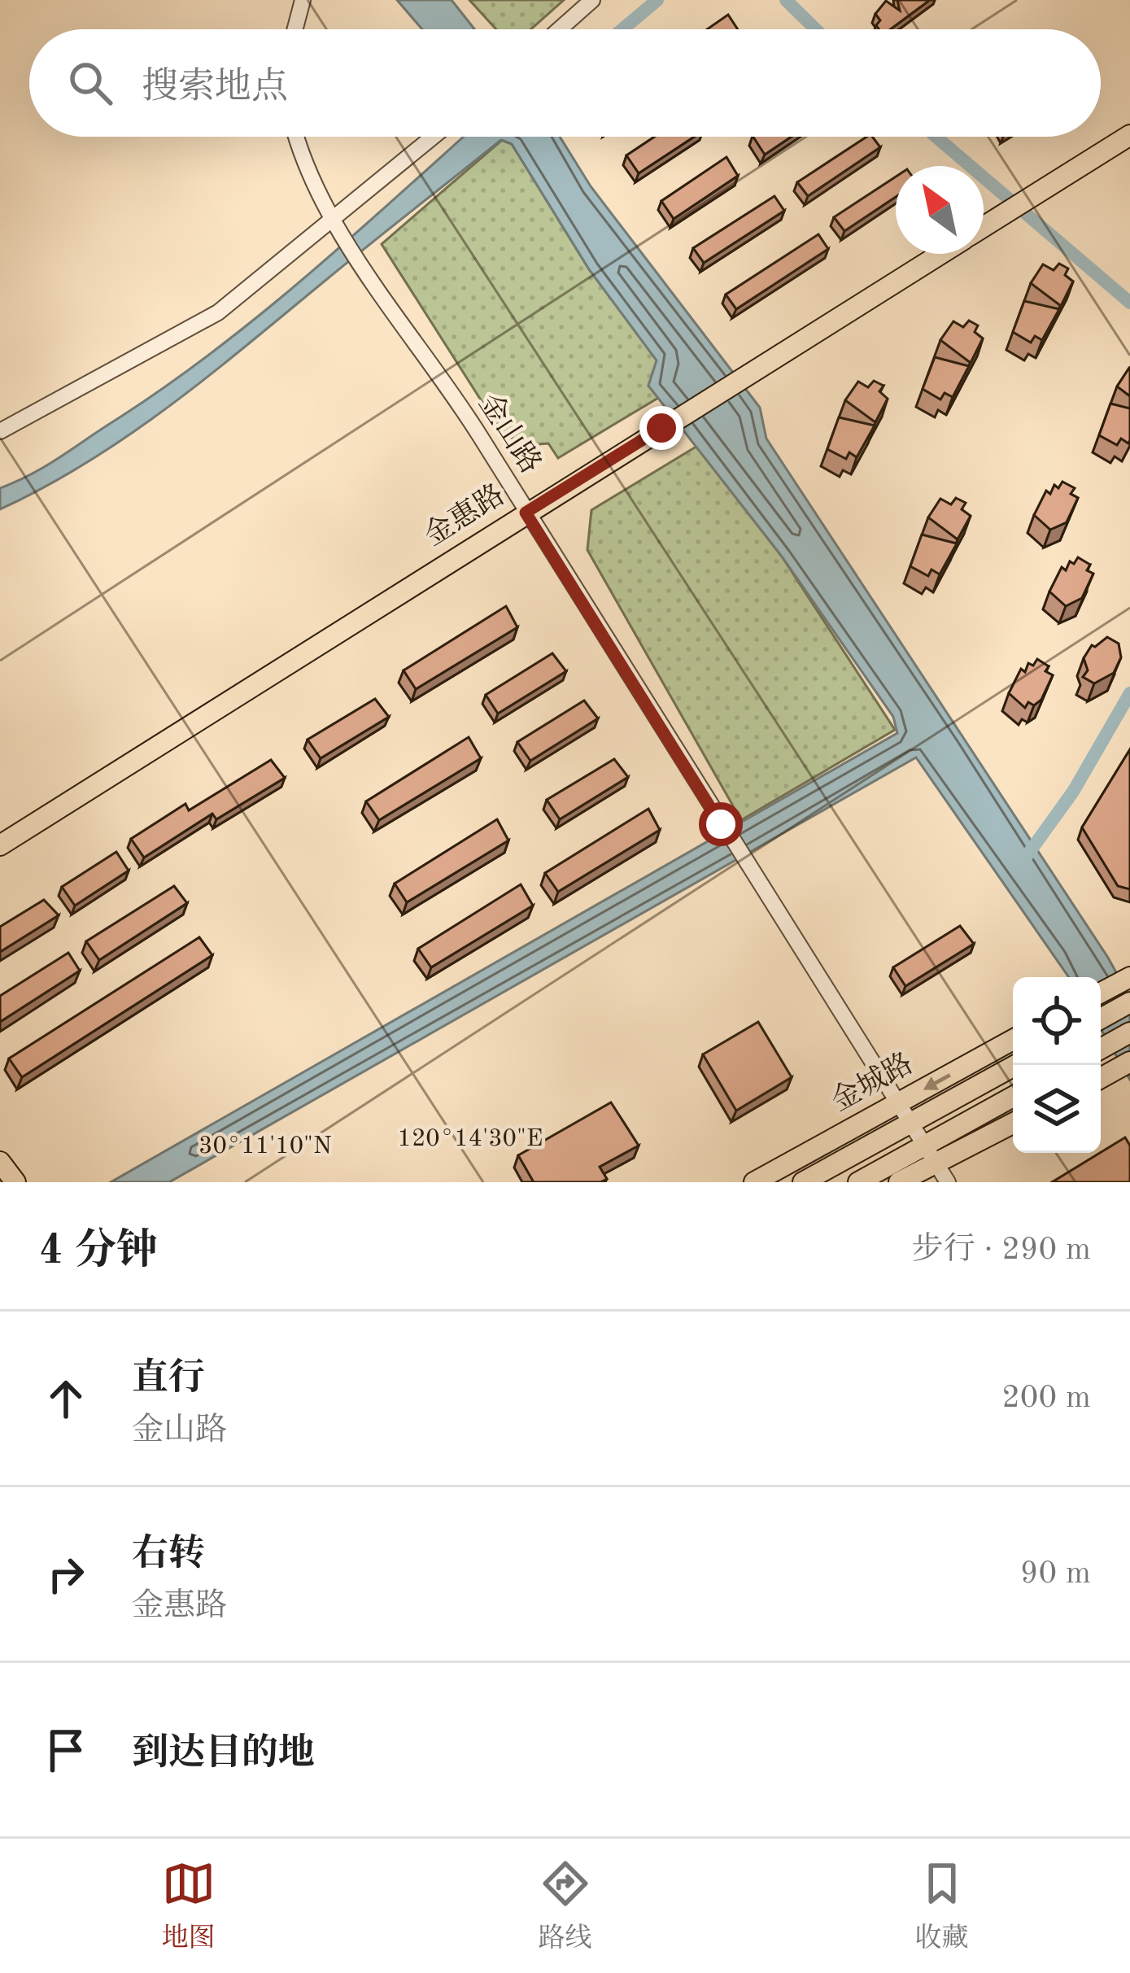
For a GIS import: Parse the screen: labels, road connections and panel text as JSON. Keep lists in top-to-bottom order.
{
  "streets": {
    "main road": ["金惠路", "金城路"],
    "street": ["金山路"]
  },
  "crossings": [
    ["金山路", "金惠路"],
    ["金山路", "金城路"]
  ],
  "north": "top left",
  "page": {
    "search": "搜索地点",
    "heading": ["4 分钟", "步行 · 290 m"],
    "list": [
      ["直行", "金山路", "200 m"],
      ["右转", "金惠路", "90 m"],
      "到达目的地"
    ],
    "nav": ["地图", "路线", "收藏"]
  },
  "coordinates": ["120°14'30\"E", "30°11'10\"N"]
}
